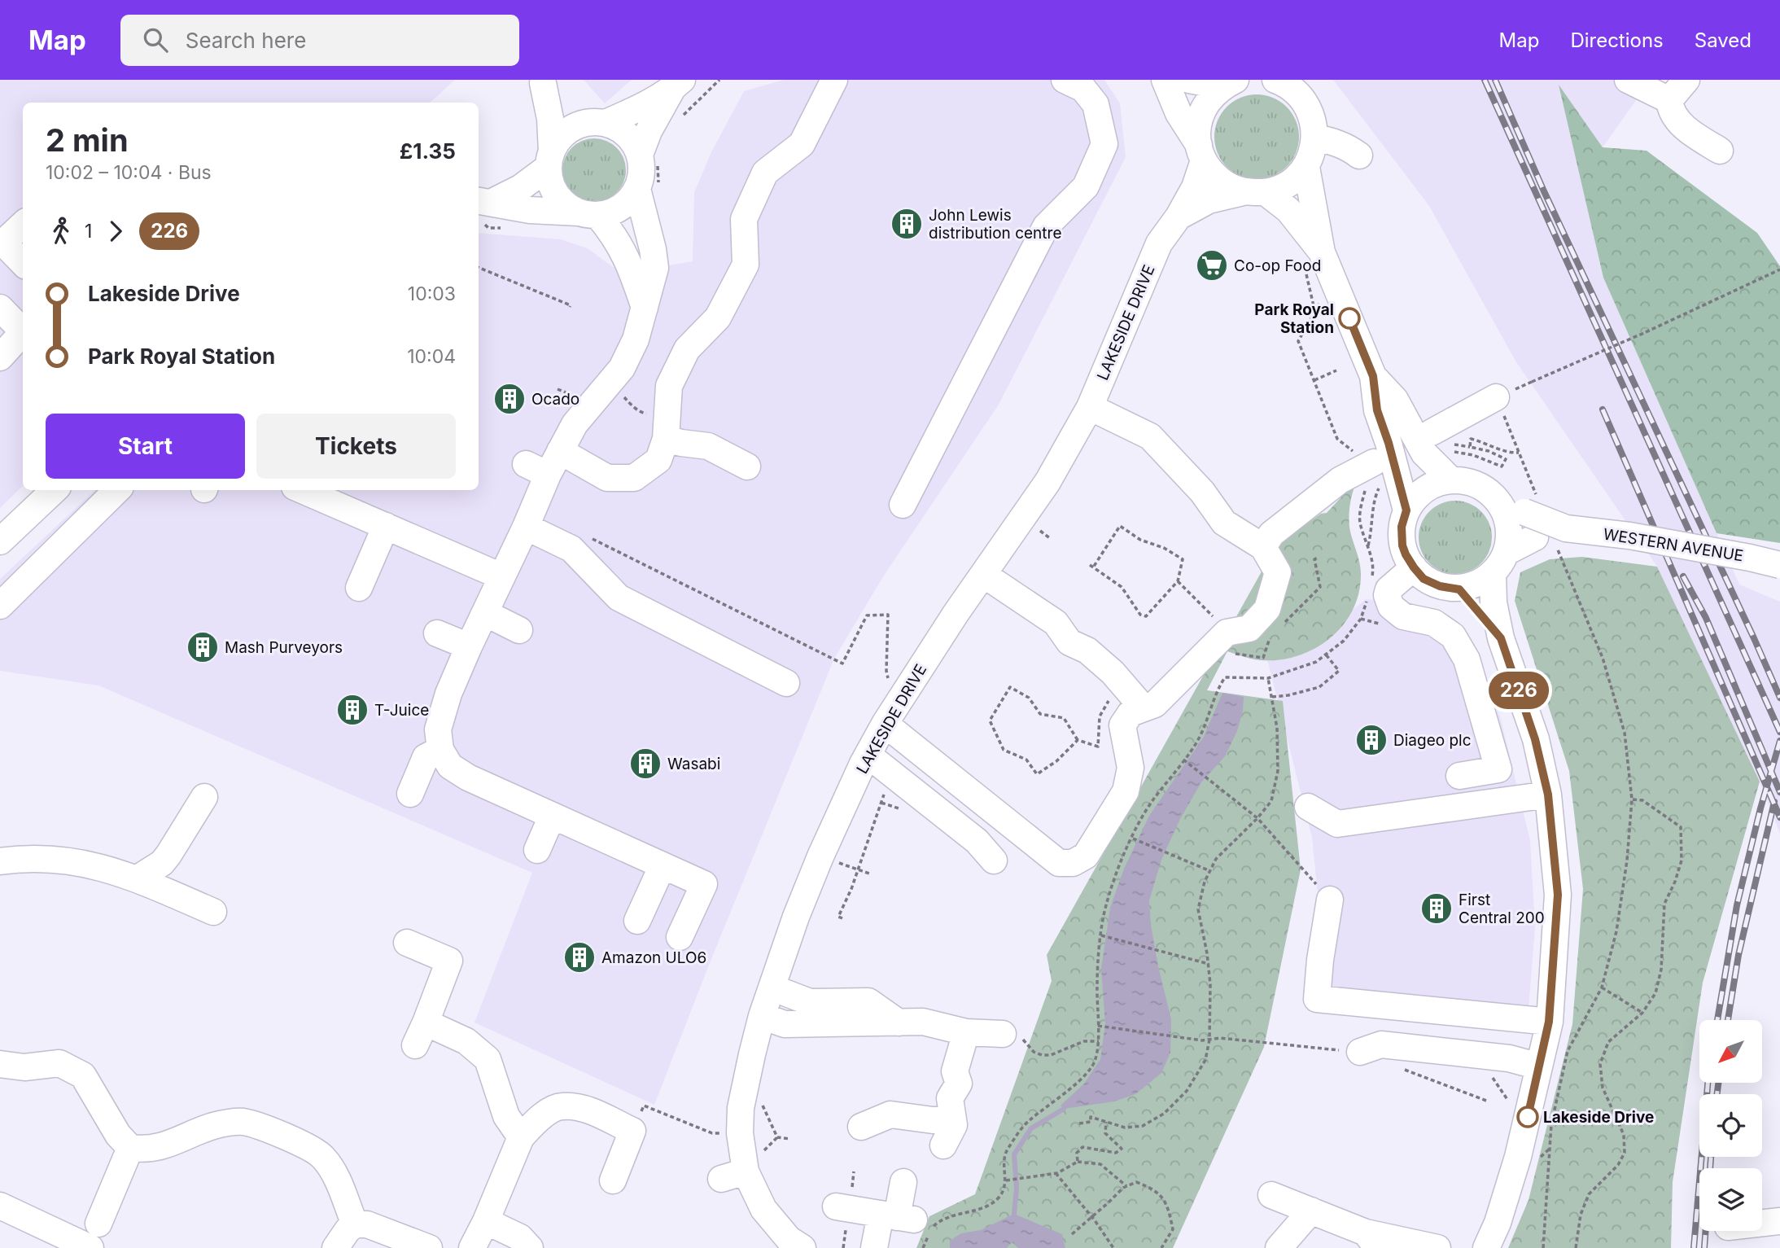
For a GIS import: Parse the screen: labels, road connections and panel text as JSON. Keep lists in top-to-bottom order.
{
  "streets": {
    "street": ["LAKESIDE DRIVE", "WESTERN AVENUE"]
  },
  "places": {
    "building": [
      "John Lewis distribution centre",
      "Ocado",
      "Mash Purveyors",
      "T-Juice",
      "Diageo plc",
      "Wasabi",
      "First Central 200",
      "Amazon ULO6"
    ],
    "supermarket": ["Co-op Food"],
    "other": ["Park Royal Station", "Lakeside Drive"]
  },
  "lines": ["bus line 226"],
  "north": "bottom left",
  "page": {
    "header": "Map",
    "search": "Search here",
    "nav": ["Map", "Directions", "Saved"],
    "on_map": "226",
    "heading": ["2 min", "10:02 – 10:04 · Bus", "£1.35"],
    "legs": ["1", "226"],
    "list": [
      {
        "name": "Lakeside Drive",
        "value": "10:03"
      },
      {
        "name": "Park Royal Station",
        "value": "10:04"
      }
    ],
    "buttons": ["Start", "Tickets"]
  }
}
